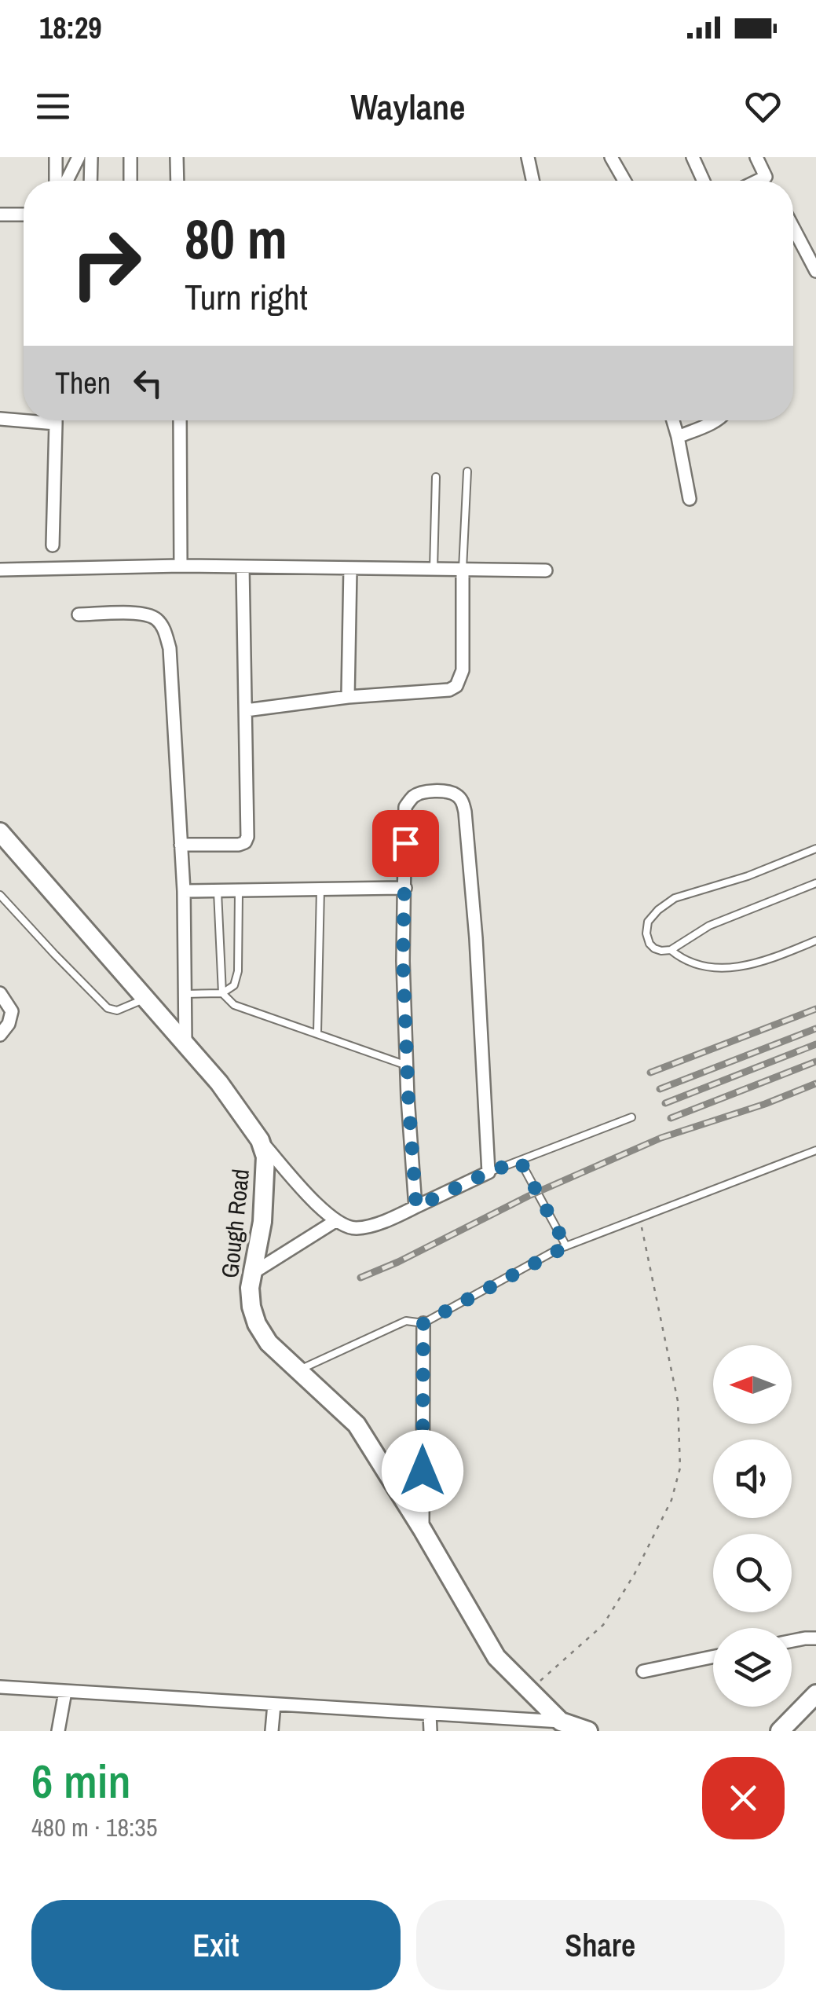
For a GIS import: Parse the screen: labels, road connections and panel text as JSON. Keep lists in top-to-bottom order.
{
  "streets": {
    "street": ["Gough Road"]
  },
  "north": "left",
  "page": {
    "status": "18:29",
    "header": "Waylane",
    "turn": ["80 m", "Turn right"],
    "then": "Then",
    "heading": ["6 min", "480 m · 18:35"],
    "buttons": ["Exit", "Share"]
  }
}
